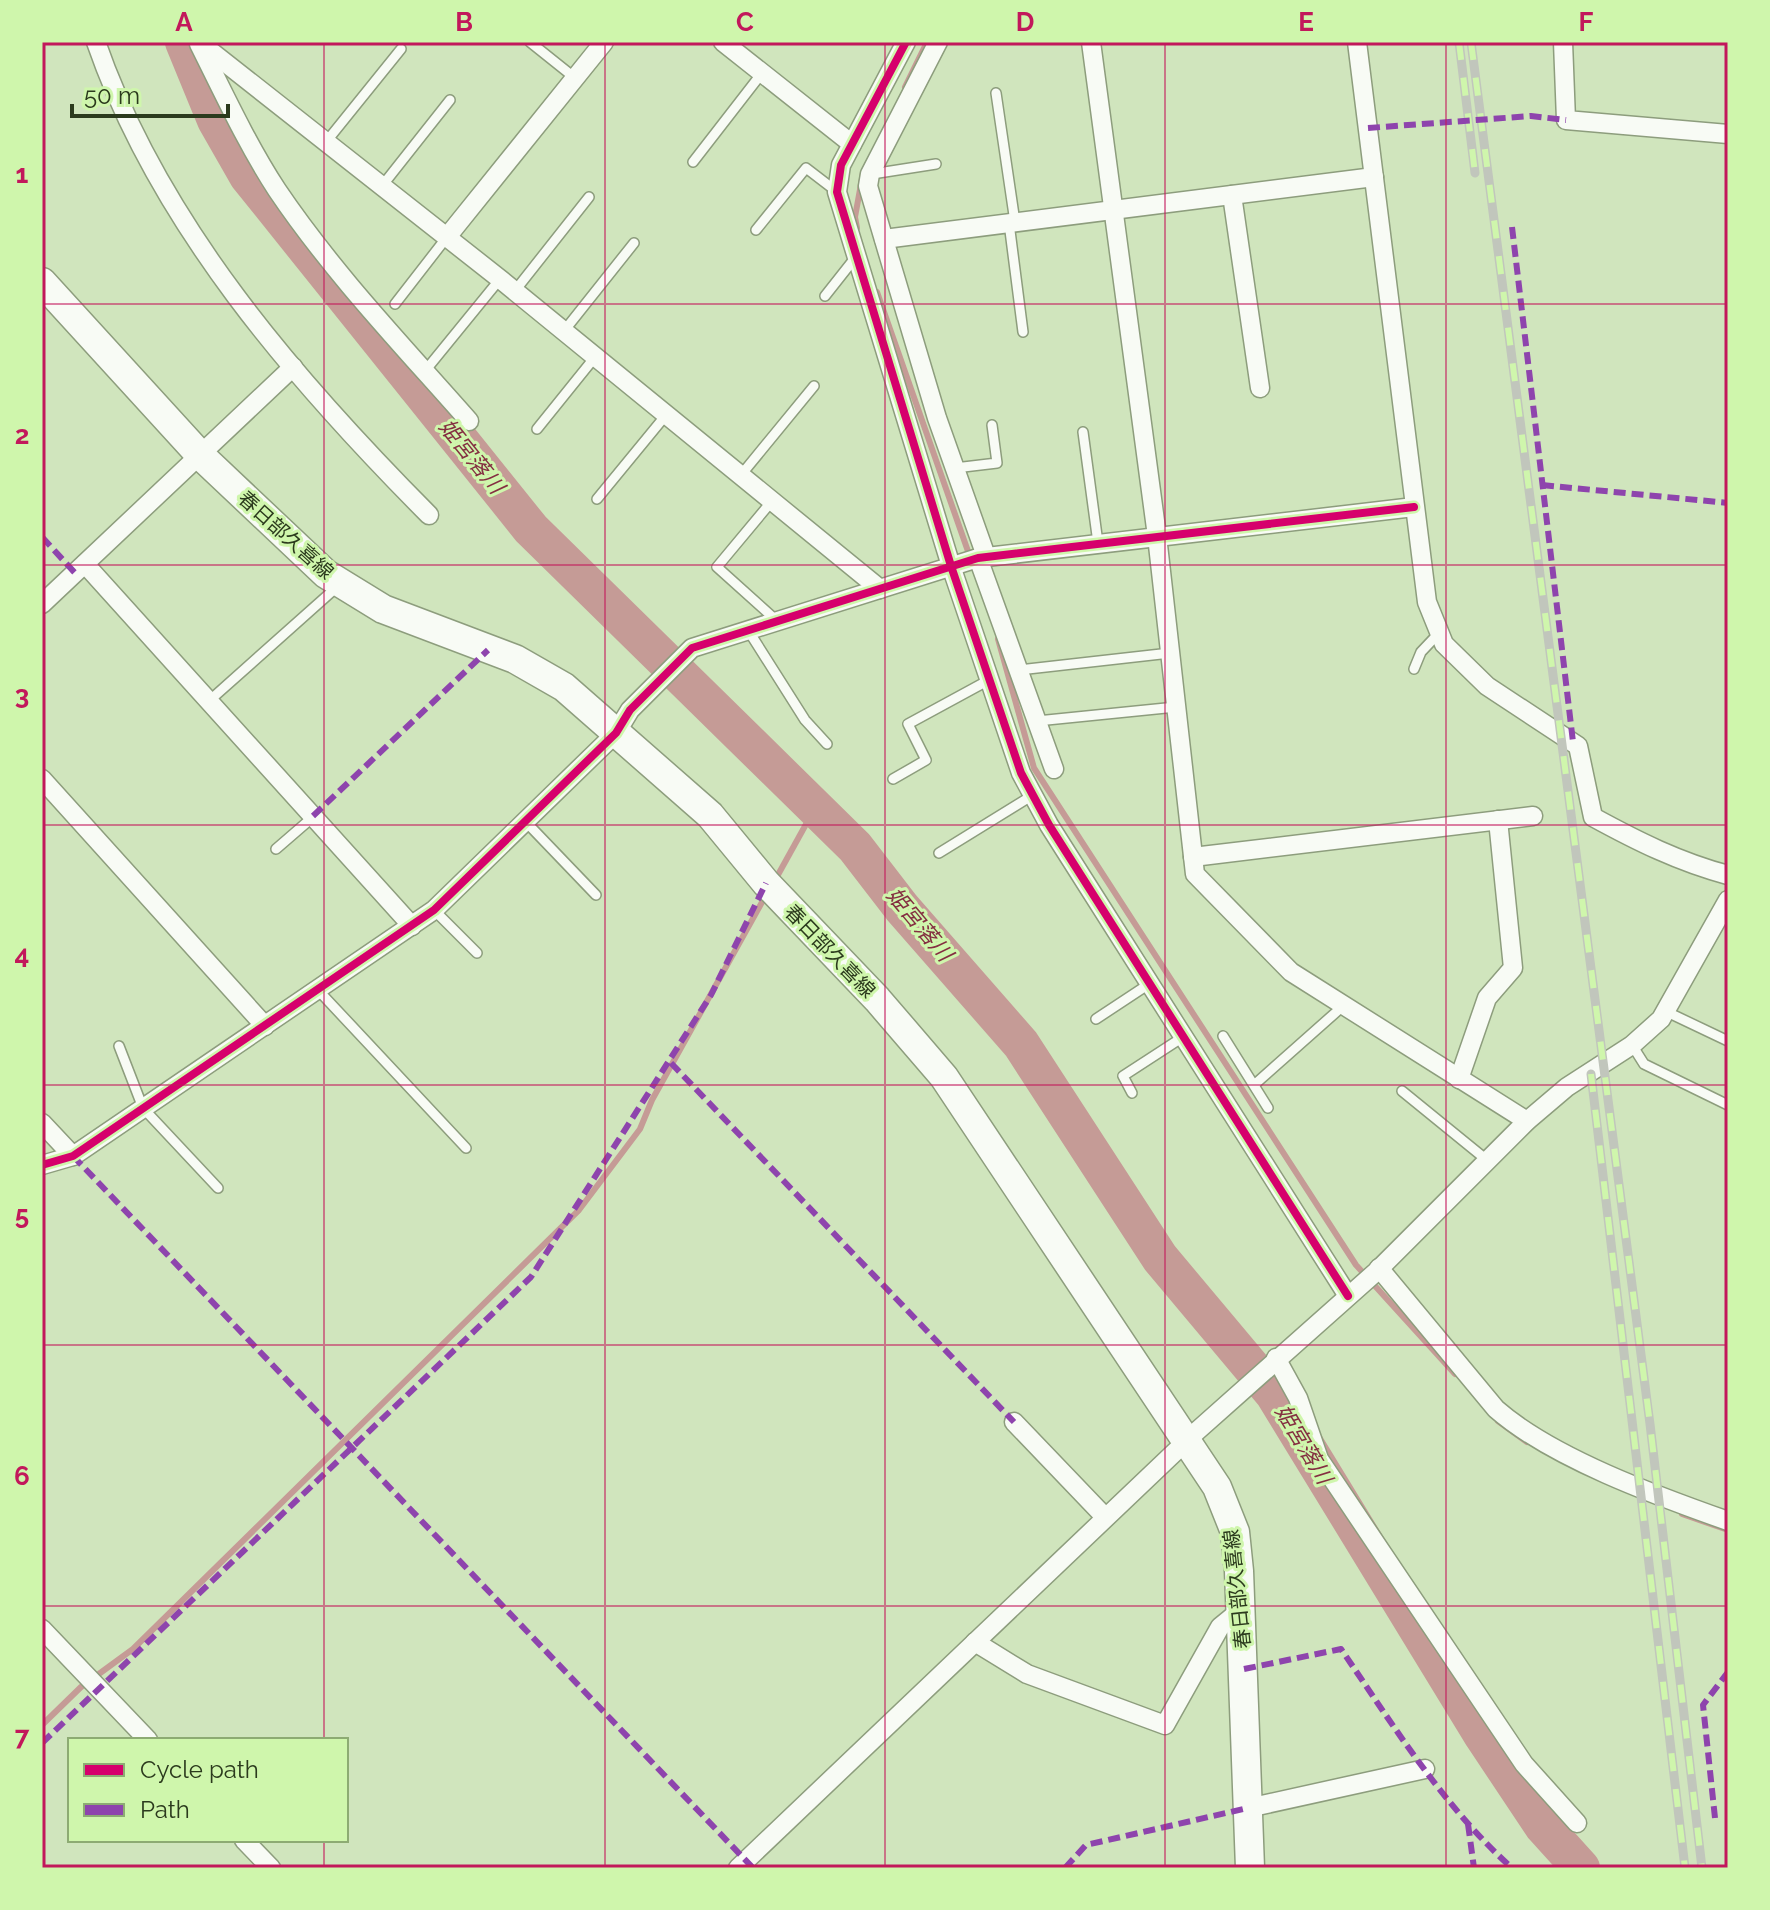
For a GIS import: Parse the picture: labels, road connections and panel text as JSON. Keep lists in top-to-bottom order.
{
  "streets": {
    "main road": ["春日部久喜線"]
  },
  "water": ["姫宮落川"],
  "legend": ["Cycle path", "Path"],
  "scale_bar": "50 m",
  "grid": {
    "columns": [
      "A",
      "B",
      "C",
      "D",
      "E",
      "F"
    ],
    "rows": [
      "1",
      "2",
      "3",
      "4",
      "5",
      "6",
      "7"
    ]
  }
}
